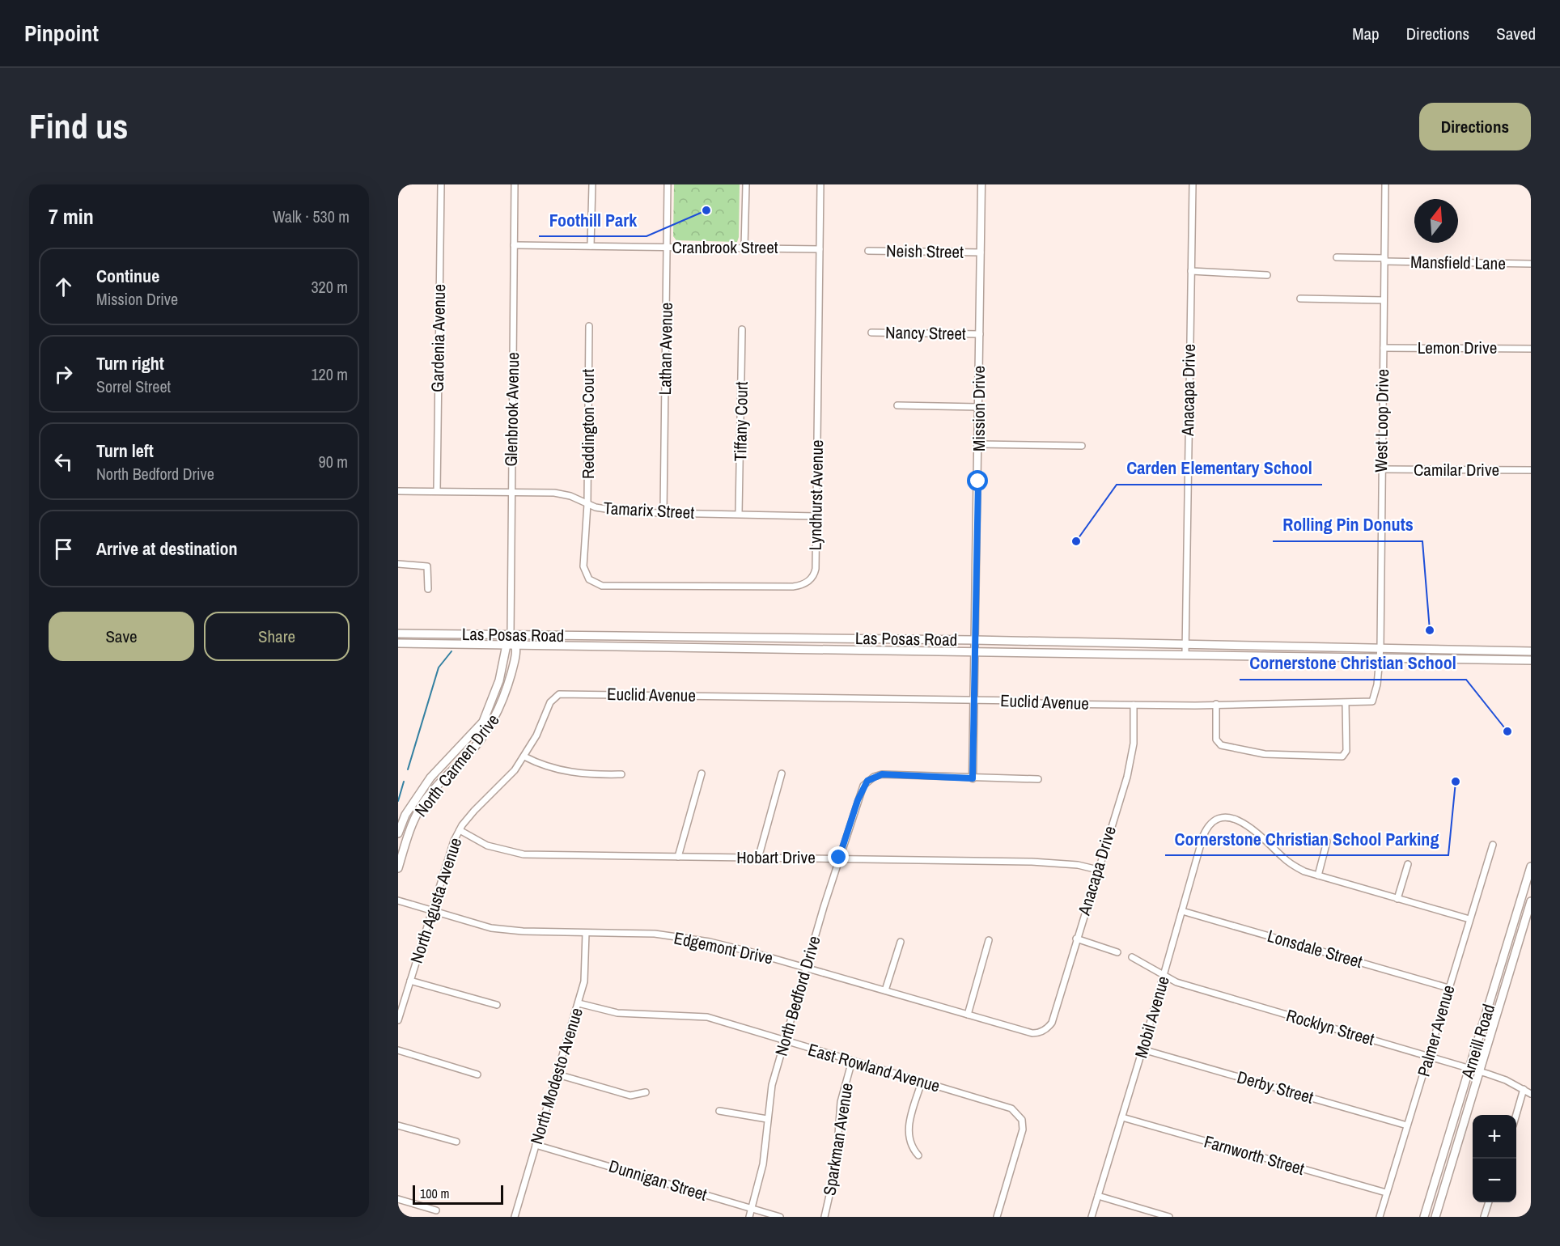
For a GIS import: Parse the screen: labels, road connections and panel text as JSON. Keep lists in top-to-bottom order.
{
  "streets": {
    "main road": ["Las Posas Road", "North Carmen Drive", "Arneill Road"],
    "street": [
      "Cranbrook Street",
      "Neish Street",
      "Mansfield Lane",
      "Nancy Street",
      "Gardenia Avenue",
      "Lemon Drive",
      "Lathan Avenue",
      "Anacapa Drive",
      "Mission Drive",
      "Glenbrook Avenue",
      "West Loop Drive",
      "Tiffany Court",
      "Reddington Court",
      "Camilar Drive",
      "Lyndhurst Avenue",
      "Tamarix Street",
      "Euclid Avenue",
      "Hobart Drive",
      "North Agusta Avenue",
      "Edgemont Drive",
      "Lonsdale Street",
      "North Bedford Drive",
      "Mobil Avenue",
      "Rocklyn Street",
      "Palmer Avenue",
      "East Rowland Avenue",
      "North Modesto Avenue",
      "Derby Street",
      "Sparkman Avenue",
      "Farnworth Street",
      "Dunnigan Street"
    ]
  },
  "crossings": [
    ["Cranbrook Street", "Lathan Avenue"],
    ["Cranbrook Street", "Glenbrook Avenue"],
    ["Cranbrook Street", "Lyndhurst Avenue"],
    ["Neish Street", "Mission Drive"],
    ["Mansfield Lane", "West Loop Drive"],
    ["Nancy Street", "Mission Drive"],
    ["Gardenia Avenue", "Tamarix Street"],
    ["Lemon Drive", "West Loop Drive"],
    ["Lathan Avenue", "Tamarix Street"],
    ["Anacapa Drive", "Las Posas Road"],
    ["Anacapa Drive", "Euclid Avenue"],
    ["Anacapa Drive", "Hobart Drive"],
    ["Anacapa Drive", "Edgemont Drive"],
    ["Mission Drive", "Las Posas Road"],
    ["Mission Drive", "Euclid Avenue"],
    ["Mission Drive", "North Bedford Drive"],
    ["Glenbrook Avenue", "Tamarix Street"],
    ["Glenbrook Avenue", "Las Posas Road"],
    ["Glenbrook Avenue", "North Carmen Drive"],
    ["West Loop Drive", "Camilar Drive"],
    ["West Loop Drive", "Las Posas Road"],
    ["West Loop Drive", "Euclid Avenue"],
    ["Tiffany Court", "Tamarix Street"],
    ["Reddington Court", "Lyndhurst Avenue"],
    ["Reddington Court", "Tamarix Street"],
    ["Lyndhurst Avenue", "Tamarix Street"],
    ["Las Posas Road", "Euclid Avenue"],
    ["Las Posas Road", "North Carmen Drive"],
    ["Euclid Avenue", "North Agusta Avenue"],
    ["Hobart Drive", "North Agusta Avenue"],
    ["Hobart Drive", "North Bedford Drive"],
    ["North Agusta Avenue", "Edgemont Drive"],
    ["Edgemont Drive", "North Bedford Drive"],
    ["Edgemont Drive", "North Modesto Avenue"],
    ["Lonsdale Street", "Mobil Avenue"],
    ["Lonsdale Street", "Palmer Avenue"],
    ["North Bedford Drive", "East Rowland Avenue"],
    ["North Bedford Drive", "Dunnigan Street"],
    ["Mobil Avenue", "Rocklyn Street"],
    ["Mobil Avenue", "Derby Street"],
    ["Mobil Avenue", "Farnworth Street"],
    ["Rocklyn Street", "Palmer Avenue"],
    ["Rocklyn Street", "Arneill Road"],
    ["Palmer Avenue", "Derby Street"],
    ["Palmer Avenue", "Farnworth Street"],
    ["East Rowland Avenue", "North Modesto Avenue"],
    ["East Rowland Avenue", "Sparkman Avenue"],
    ["North Modesto Avenue", "Dunnigan Street"]
  ],
  "places": [
    "Foothill Park",
    "Carden Elementary School",
    "Rolling Pin Donuts",
    "Cornerstone Christian School",
    "Cornerstone Christian School Parking"
  ],
  "scale_bar": "100 m",
  "north": "top",
  "page": {
    "header": "Pinpoint",
    "nav": ["Map", "Directions", "Saved"],
    "buttons": [
      "Directions",
      ["Save", "Share"]
    ],
    "title": "Find us",
    "heading": ["7 min", "Walk · 530 m"],
    "list": [
      ["Continue", "Mission Drive", "320 m"],
      ["Turn right", "Sorrel Street", "120 m"],
      ["Turn left", "North Bedford Drive", "90 m"],
      "Arrive at destination"
    ],
    "map_buttons": ["+", "−"],
    "scale": "100 m"
  }
}
